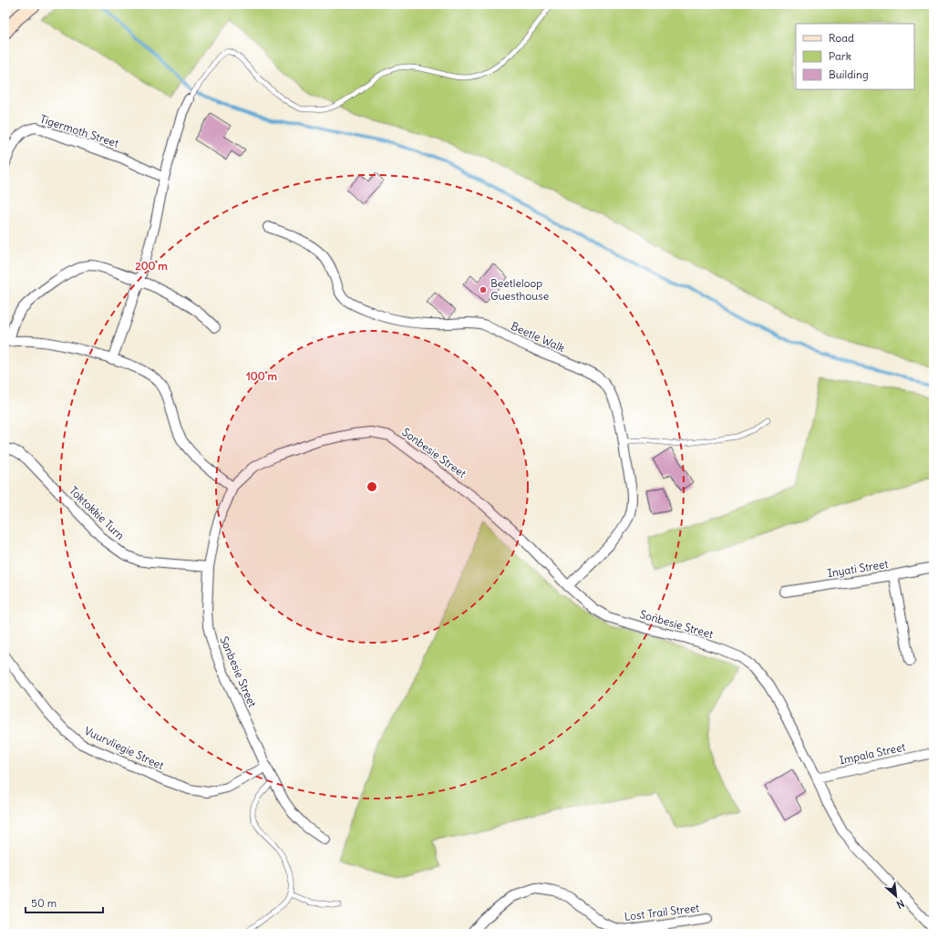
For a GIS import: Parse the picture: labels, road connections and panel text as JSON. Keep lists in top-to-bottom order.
{
  "streets": {
    "street": [
      "Tigermoth Street",
      "Beetle Walk",
      "Sonbesie Street",
      "Toktokkie Turn",
      "Inyati Street",
      "Vuurvliegie Street",
      "Impala Street",
      "Lost Trail Street"
    ]
  },
  "crossings": [
    ["Beetle Walk", "Sonbesie Street"],
    ["Sonbesie Street", "Toktokkie Turn"],
    ["Sonbesie Street", "Vuurvliegie Street"],
    ["Sonbesie Street", "Impala Street"]
  ],
  "places": ["Beetleloop Guesthouse"],
  "legend": ["Road", "Park", "Building"],
  "scale_bar": "50 m",
  "north": "bottom right",
  "rings": ["200 m", "100 m"]
}
